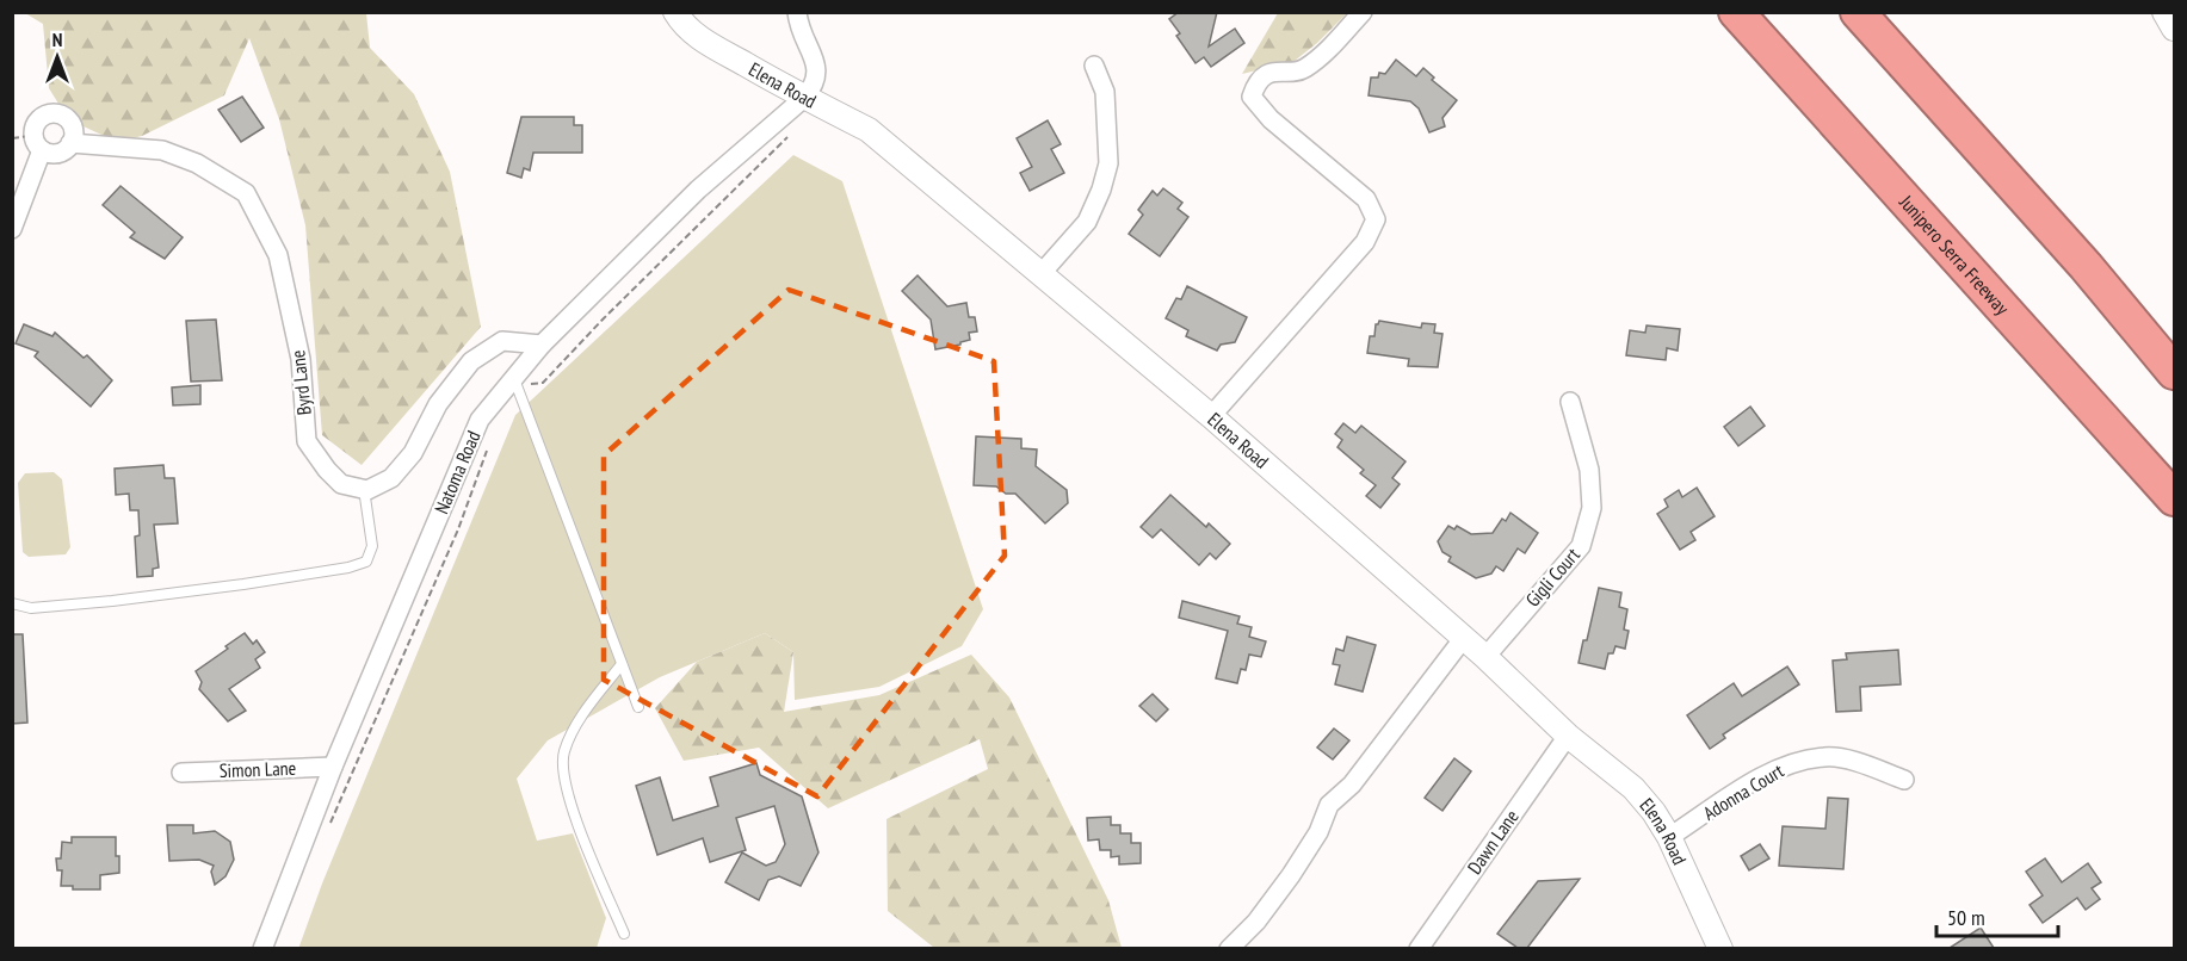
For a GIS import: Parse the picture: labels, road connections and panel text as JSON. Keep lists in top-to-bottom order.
{
  "streets": {
    "highway": ["Junipero Serra Freeway"],
    "street": [
      "Elena Road",
      "Byrd Lane",
      "Natoma Road",
      "Gigli Court",
      "Simon Lane",
      "Adonna Court",
      "Dawn Lane"
    ]
  },
  "crossings": [
    ["Elena Road", "Natoma Road"],
    ["Elena Road", "Gigli Court"],
    ["Elena Road", "Adonna Court"],
    ["Elena Road", "Dawn Lane"],
    ["Natoma Road", "Simon Lane"]
  ],
  "scale_bar": "50 m",
  "north": "top"
}
